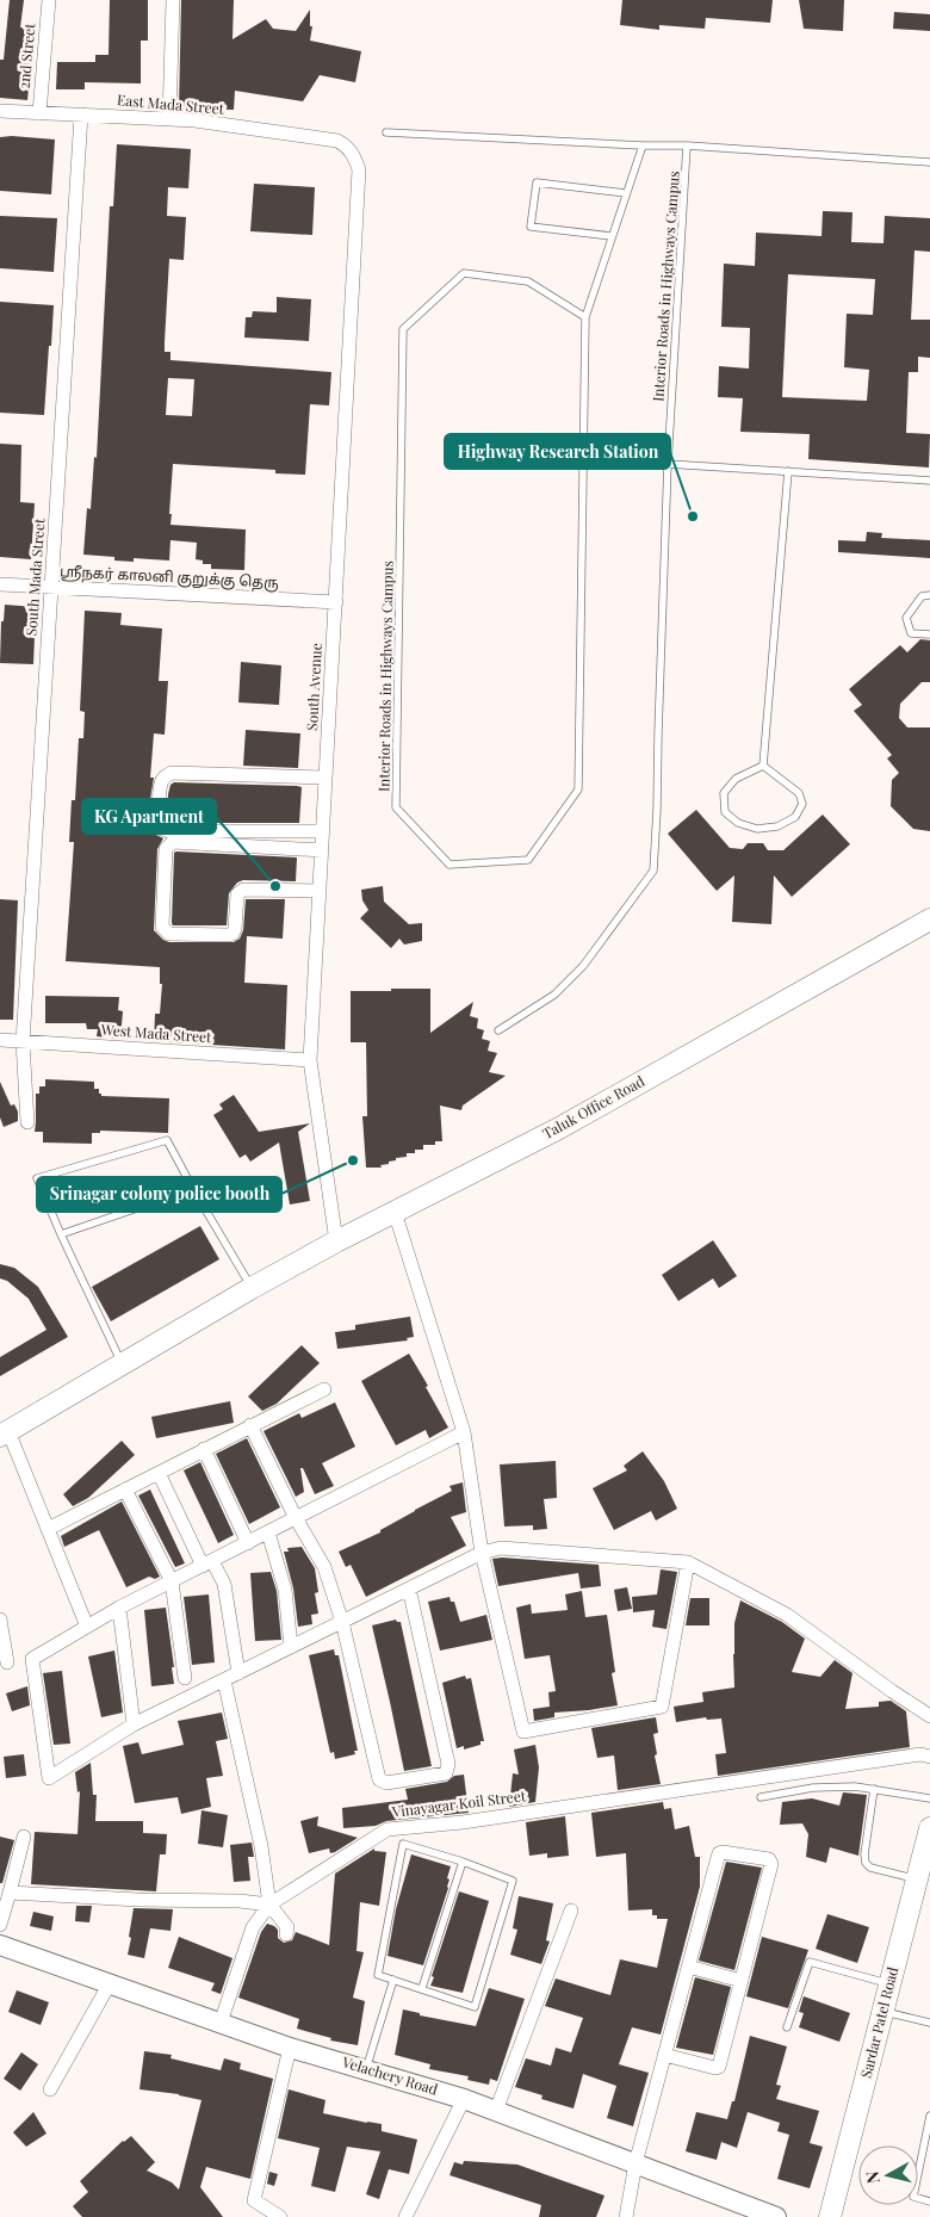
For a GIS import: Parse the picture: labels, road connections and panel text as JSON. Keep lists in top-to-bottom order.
{
  "streets": {
    "main road": ["Taluk Office Road", "Sardar Patel Road", "Velachery Road"],
    "street": [
      "2nd Street",
      "East Mada Street",
      "South Mada Street",
      "ஸ்ரீநகர் காலனி குறுக்கு தெரு",
      "South Avenue",
      "West Mada Street",
      "Vinayagar Koil Street"
    ],
    "lane": ["Interior Roads in Highways Campus"]
  },
  "crossings": [
    ["2nd Street", "East Mada Street"],
    ["East Mada Street", "South Mada Street"],
    ["East Mada Street", "South Avenue"],
    ["South Mada Street", "ஸ்ரீநகர் காலனி குறுக்கு தெரு"],
    ["South Mada Street", "West Mada Street"],
    ["ஸ்ரீநகர் காலனி குறுக்கு தெரு", "South Avenue"],
    ["South Avenue", "West Mada Street"],
    ["South Avenue", "Taluk Office Road"]
  ],
  "places": ["Highway Research Station", "KG Apartment", "Srinagar colony police booth"],
  "north": "left"
}
